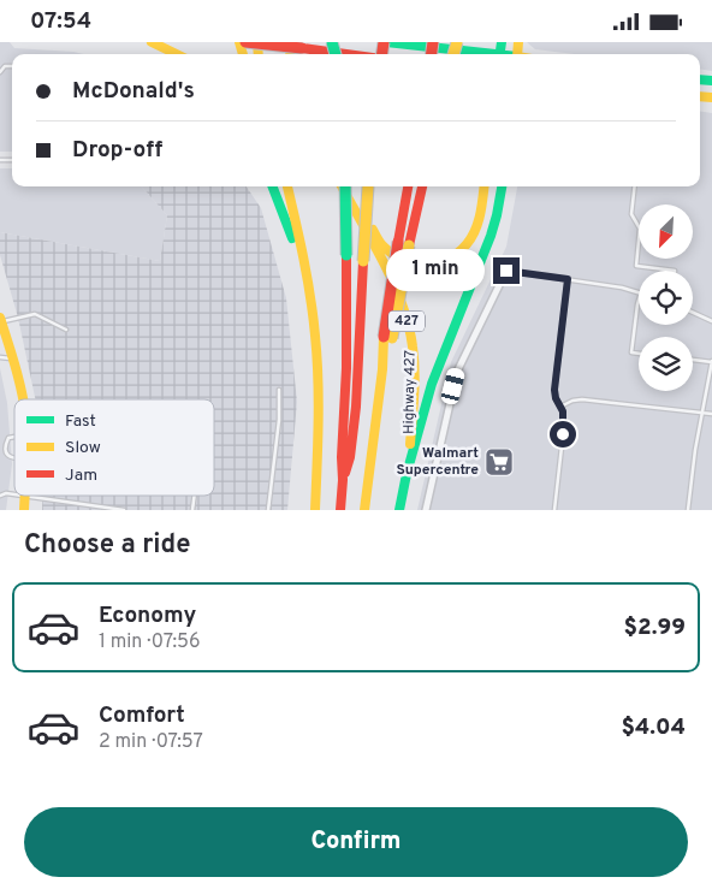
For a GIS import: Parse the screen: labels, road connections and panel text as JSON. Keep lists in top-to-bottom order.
{
  "streets": {
    "main road": ["427", "Highway 427"]
  },
  "crossings": [
    ["427", "Highway 427"]
  ],
  "places": {
    "supermarket": ["Walmart Supercentre"]
  },
  "legend": ["Fast", "Slow", "Jam"],
  "north": "bottom left",
  "page": {
    "status": "07:54",
    "banner": ["McDonald's", "Drop-off"],
    "bubble": "1 min",
    "heading": "Choose a ride",
    "list": [
      {
        "name": "Economy",
        "note": "1 min · 07:56",
        "value": "$2.99"
      },
      {
        "name": "Comfort",
        "note": "2 min · 07:57",
        "value": "$4.04"
      }
    ],
    "buttons": "Confirm"
  }
}
